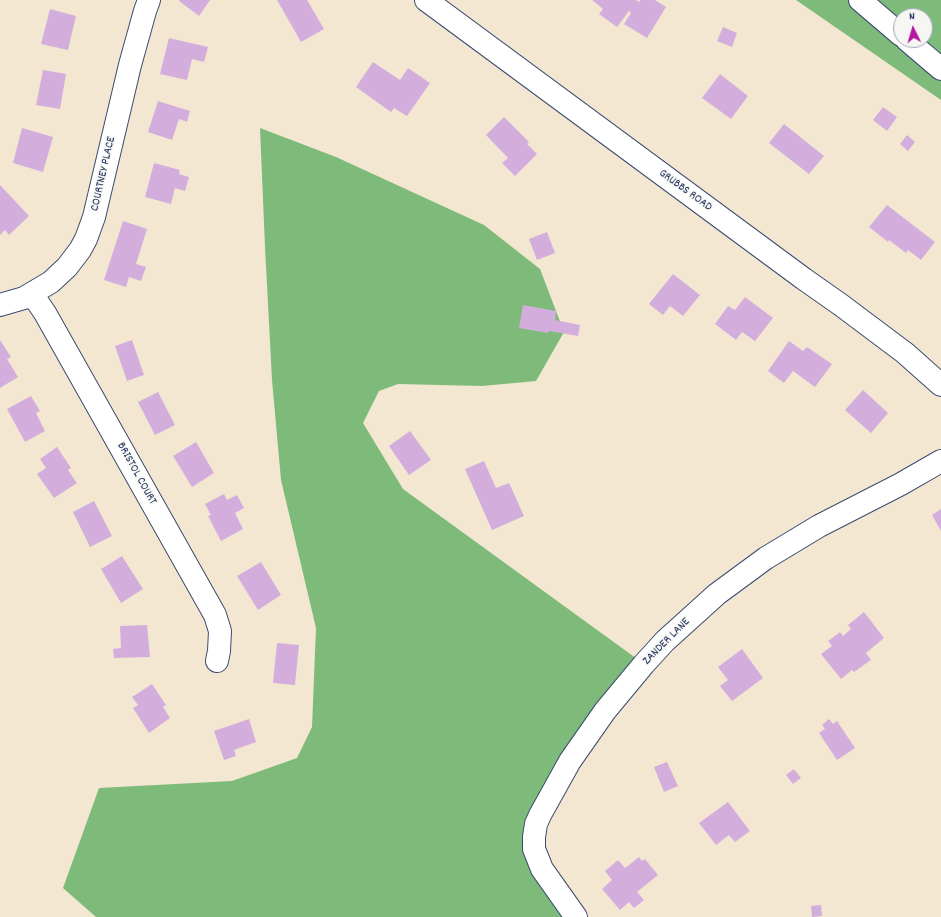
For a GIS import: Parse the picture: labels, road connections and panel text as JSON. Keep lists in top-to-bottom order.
{
  "streets": {
    "street": [
      "COURTNEY PLACE",
      "GRUBBS ROAD",
      "BRISTOL COURT",
      "ZANDER LANE"
    ]
  },
  "crossings": [
    ["COURTNEY PLACE", "BRISTOL COURT"]
  ],
  "north": "top"
}
